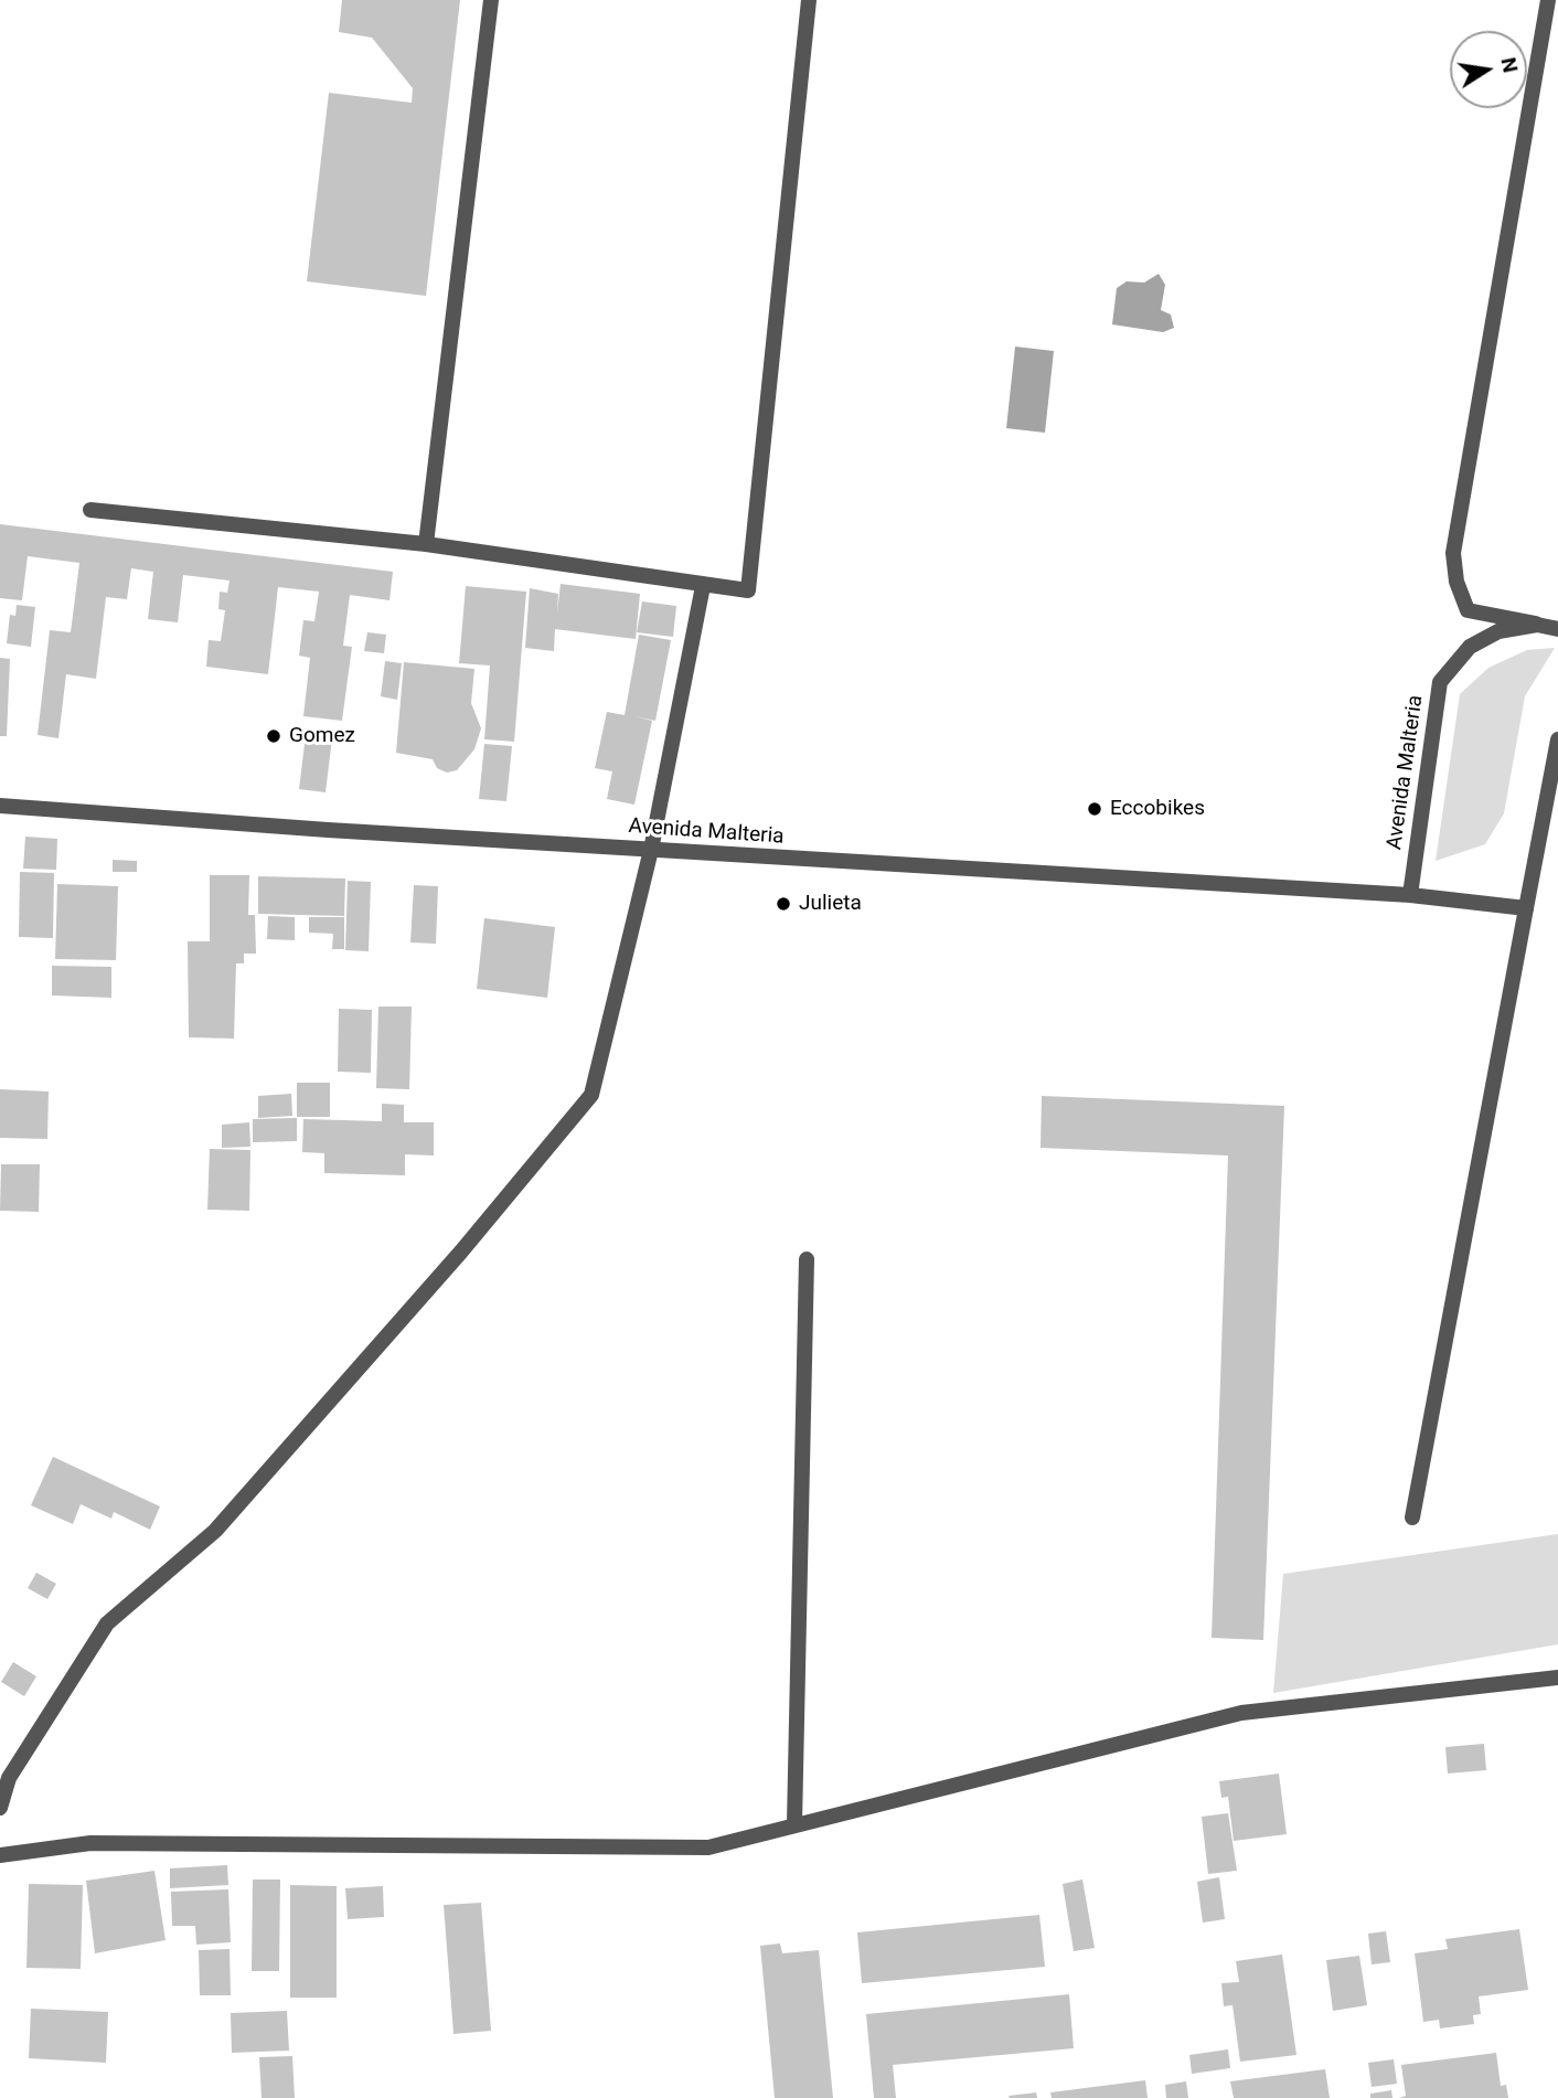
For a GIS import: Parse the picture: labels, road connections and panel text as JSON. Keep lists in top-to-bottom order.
{
  "streets": {
    "street": ["Avenida Malteria"]
  },
  "places": ["Gomez", "Eccobikes", "Julieta"],
  "north": "right"
}
